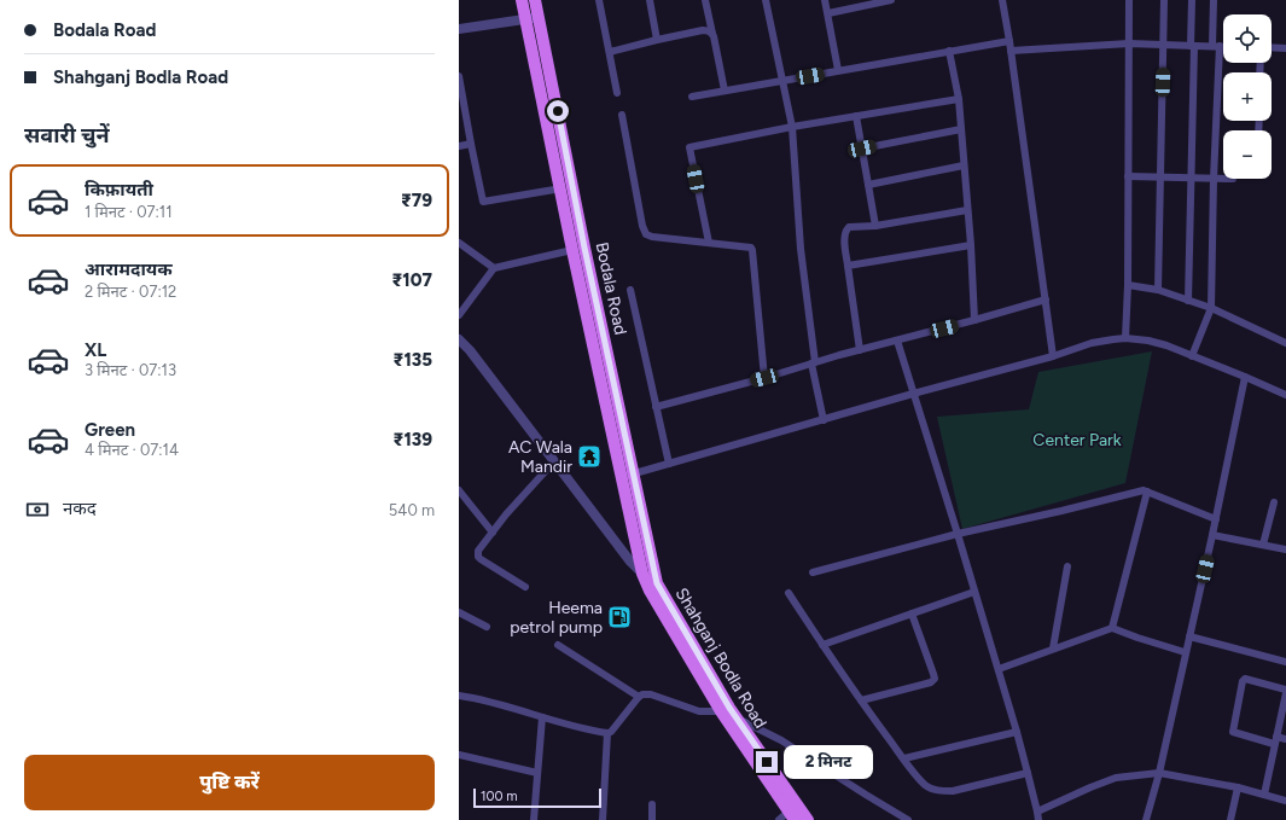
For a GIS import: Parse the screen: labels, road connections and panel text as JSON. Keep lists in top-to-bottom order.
{
  "streets": {
    "main road": ["Bodala Road", "Shahganj Bodla Road"]
  },
  "crossings": [
    ["Bodala Road", "Shahganj Bodla Road"]
  ],
  "parks": ["Center Park"],
  "places": {
    "temple": ["AC Wala Mandir"],
    "fuel station": ["Heema petrol pump"]
  },
  "scale_bar": "100 m",
  "page": {
    "banner": ["Bodala Road", "Shahganj Bodla Road"],
    "map_buttons": ["+", "−"],
    "heading": "सवारी चुनें",
    "list": [
      {
        "name": "किफ़ायती",
        "note": "1 मिनट · 07:11",
        "value": "₹79"
      },
      {
        "name": "आरामदायक",
        "note": "2 मिनट · 07:12",
        "value": "₹107"
      },
      {
        "name": "XL",
        "note": "3 मिनट · 07:13",
        "value": "₹135"
      },
      {
        "name": "Green",
        "note": "4 मिनट · 07:14",
        "value": "₹139"
      }
    ],
    "pay": ["नकद", "540 m"],
    "buttons": "पुष्टि करें",
    "bubble": "2 मिनट",
    "scale": "100 m"
  }
}
